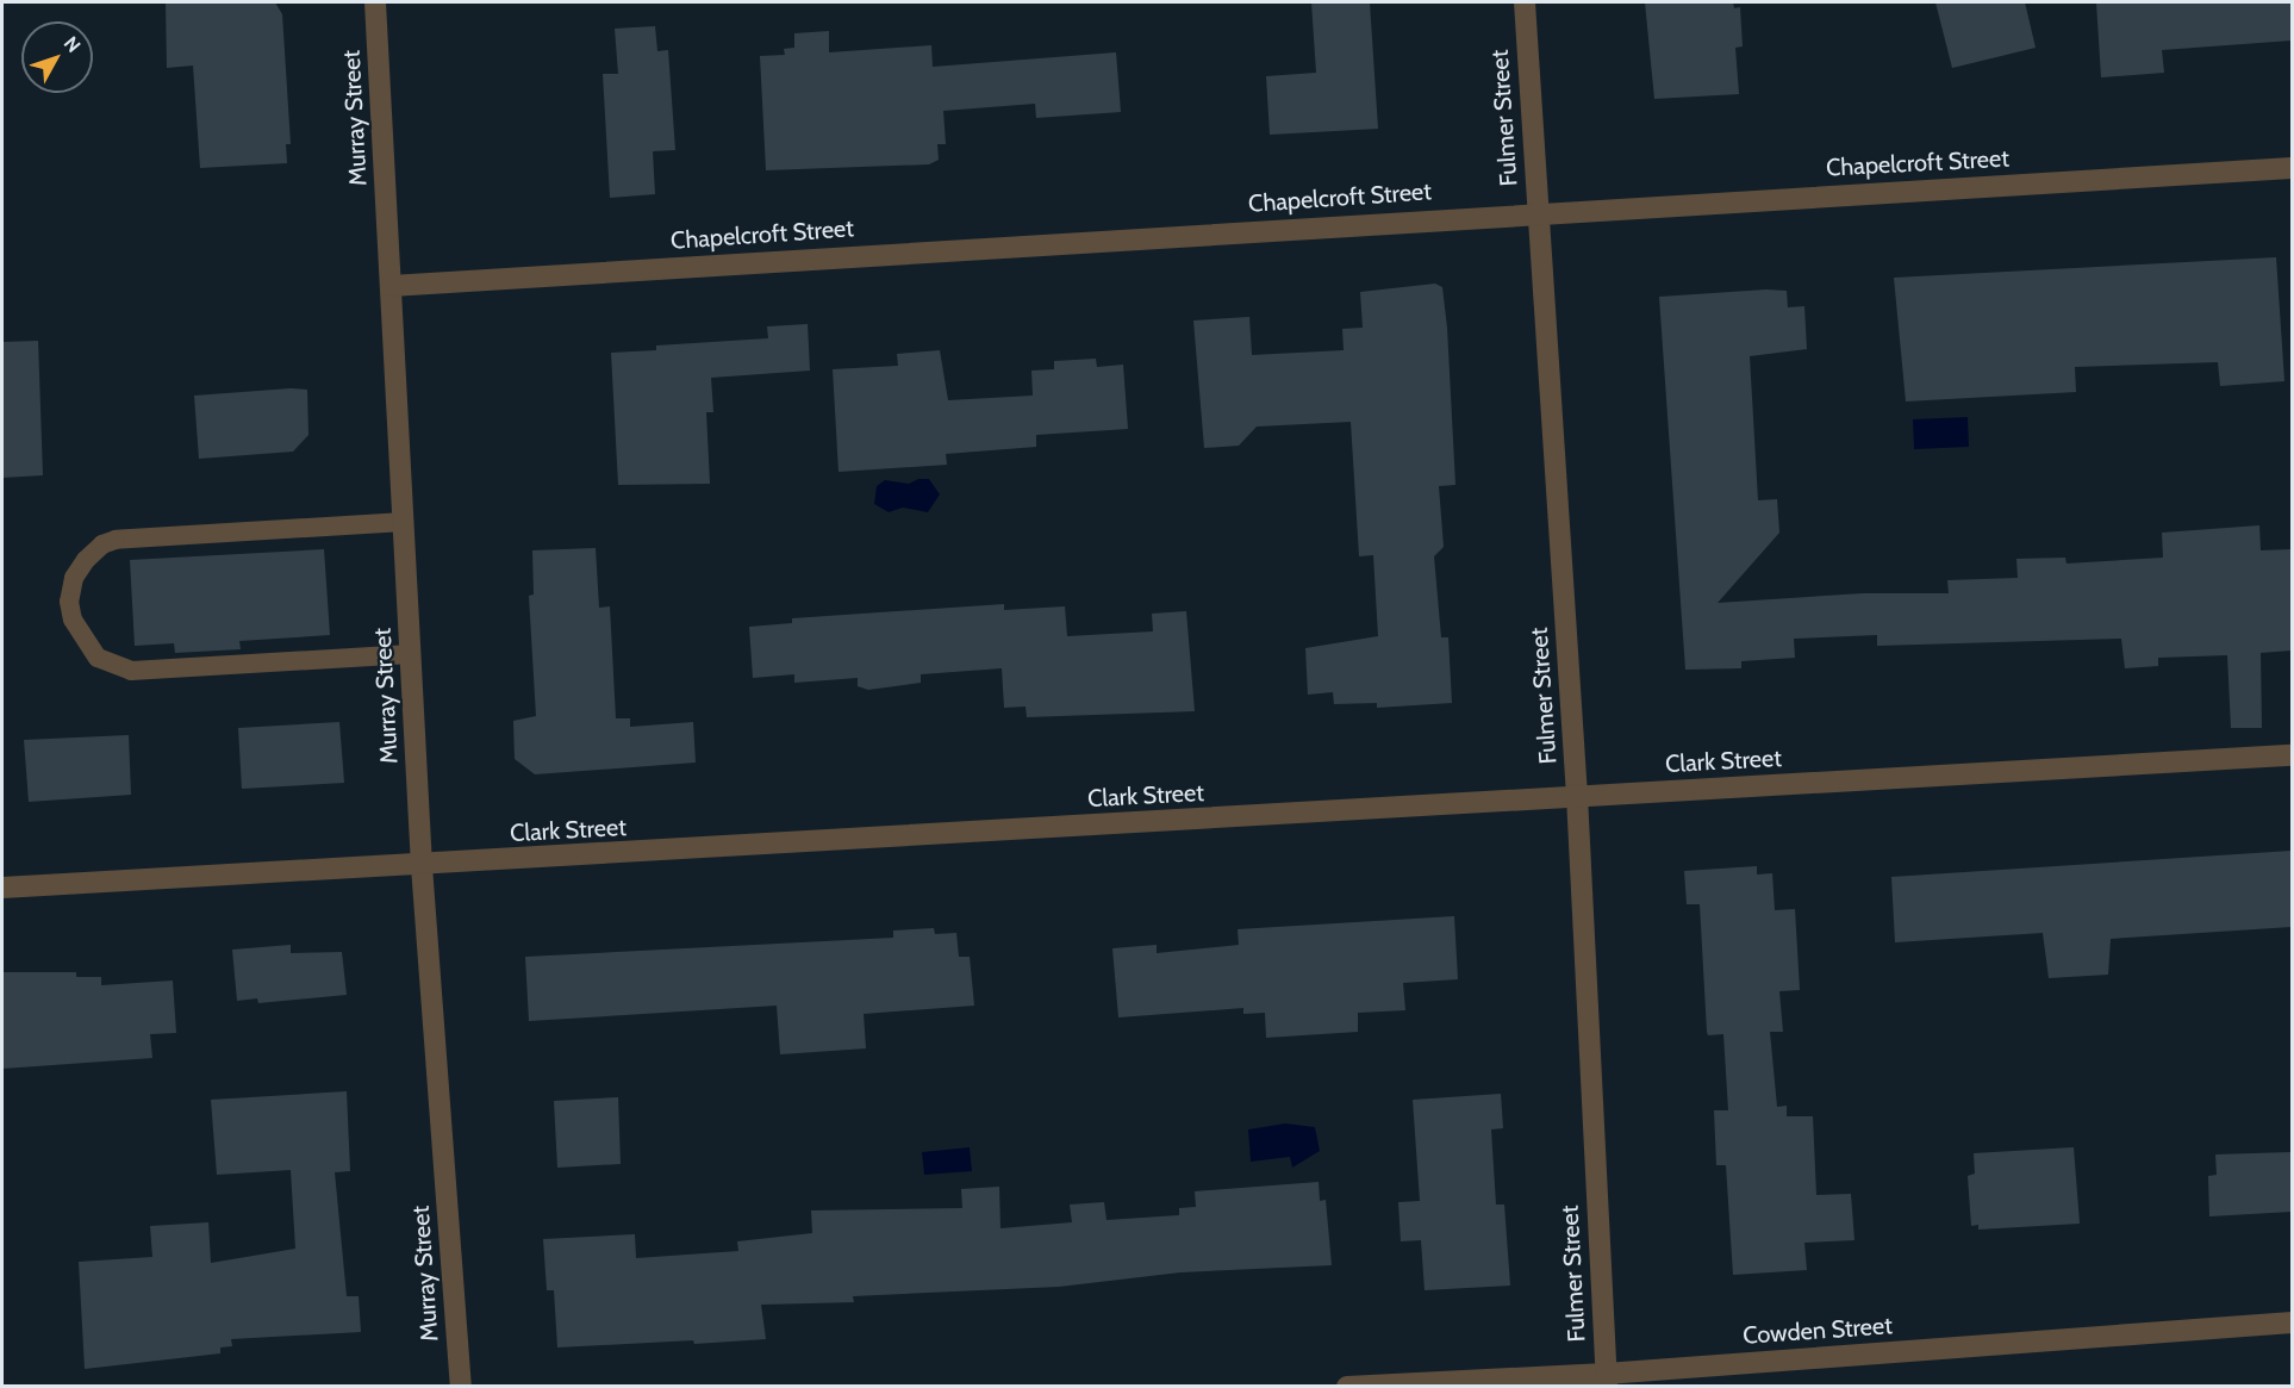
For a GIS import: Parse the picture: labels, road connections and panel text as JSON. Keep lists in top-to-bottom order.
{
  "streets": {
    "street": [
      "Murray Street",
      "Fulmer Street",
      "Chapelcroft Street",
      "Clark Street",
      "Cowden Street"
    ]
  },
  "crossings": [
    ["Murray Street", "Chapelcroft Street"],
    ["Murray Street", "Clark Street"],
    ["Fulmer Street", "Chapelcroft Street"],
    ["Fulmer Street", "Clark Street"],
    ["Fulmer Street", "Cowden Street"]
  ],
  "north": "top right"
}
